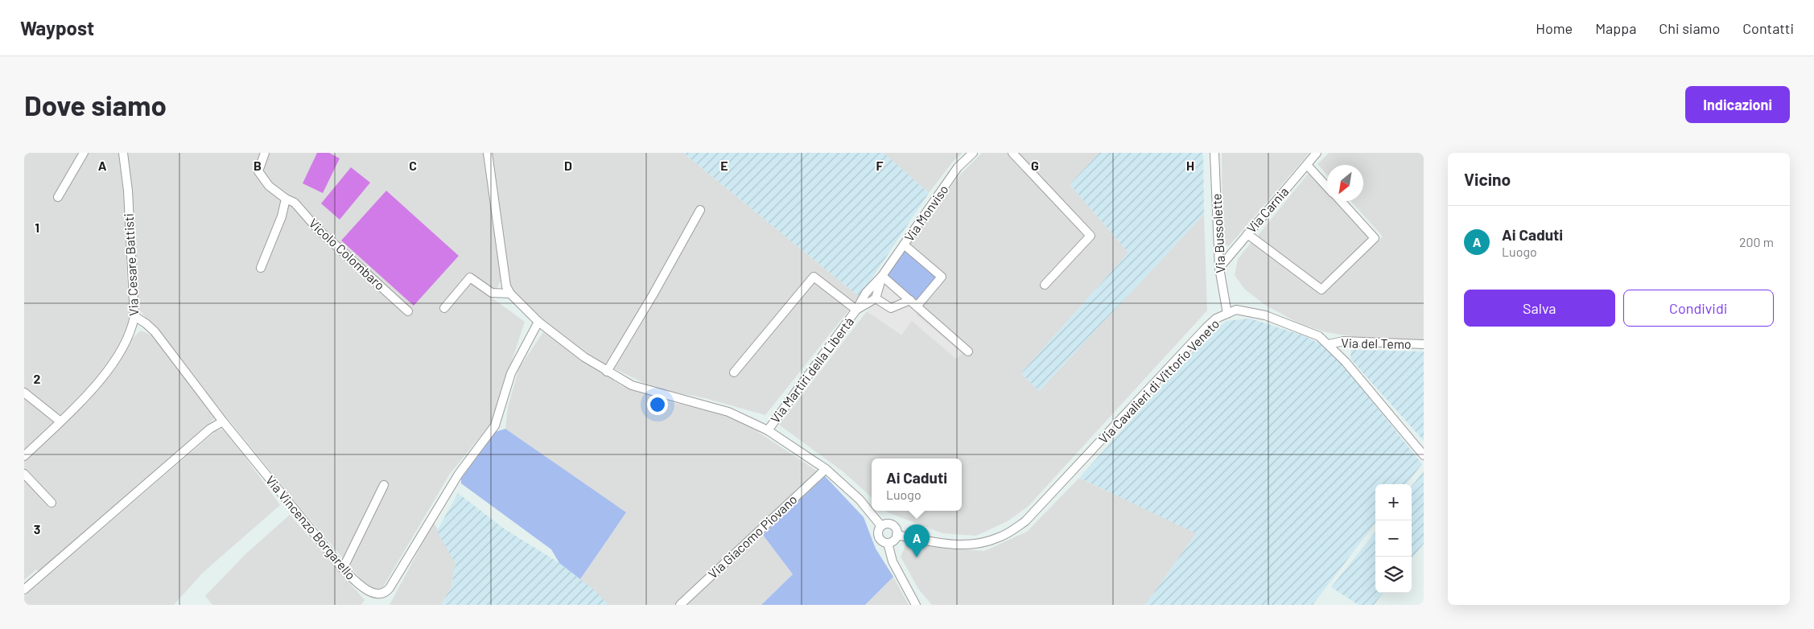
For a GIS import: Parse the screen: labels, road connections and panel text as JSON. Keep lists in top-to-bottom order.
{
  "streets": {
    "street": [
      "Via Carnia",
      "Via Monviso",
      "Via Bussolette",
      "Vicolo Colombaro",
      "Via Cesare Battisti",
      "Via del Temo",
      "Via Martiri della Libertà",
      "Via Cavalieri di Vittorio Veneto",
      "Via Vincenzo Borgarello",
      "Via Giacomo Piovano"
    ]
  },
  "crossings": [
    ["Via Carnia", "Via Bussolette"],
    ["Via Bussolette", "Via Cavalieri di Vittorio Veneto"],
    ["Via Cesare Battisti", "Via Vincenzo Borgarello"],
    ["Via del Temo", "Via Cavalieri di Vittorio Veneto"],
    ["Via Martiri della Libertà", "Via Cavalieri di Vittorio Veneto"],
    ["Via Martiri della Libertà", "Via Vincenzo Borgarello"],
    ["Via Martiri della Libertà", "Via Giacomo Piovano"]
  ],
  "north": "bottom left",
  "page": {
    "header": "Waypost",
    "nav": [
      "Home",
      "Mappa",
      "Chi siamo",
      "Contatti"
    ],
    "buttons": [
      "Indicazioni",
      ["Salva", "Condividi"]
    ],
    "title": "Dove siamo",
    "heading": "Vicino",
    "list": [
      {
        "mark": "A",
        "name": "Ai Caduti",
        "note": "Luogo",
        "value": "200 m"
      }
    ],
    "popup": ["Ai Caduti", "Luogo"],
    "map_buttons": ["+", "−"],
    "pins": "A"
  },
  "grid": {
    "columns": [
      "A",
      "B",
      "C",
      "D",
      "E",
      "F",
      "G",
      "H"
    ],
    "rows": ["1", "2", "3"]
  }
}
